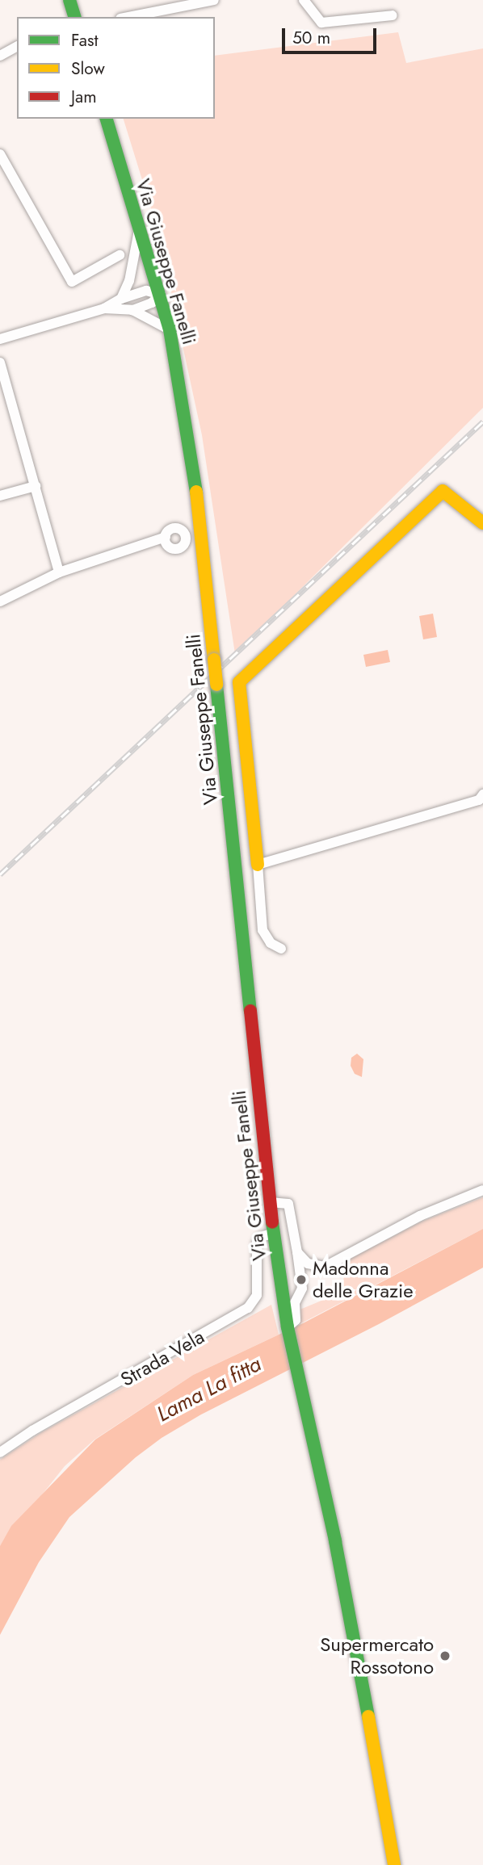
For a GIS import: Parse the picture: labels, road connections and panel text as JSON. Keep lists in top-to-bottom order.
{
  "streets": {
    "main road": ["Via Giuseppe Fanelli"],
    "street": ["Strada Vela"]
  },
  "crossings": [
    ["Via Giuseppe Fanelli", "Strada Vela"]
  ],
  "water": ["Lama La fitta"],
  "places": ["Madonna delle Grazie", "Supermercato Rossotono"],
  "legend": ["Fast", "Slow", "Jam"],
  "scale_bar": "50 m"
}
